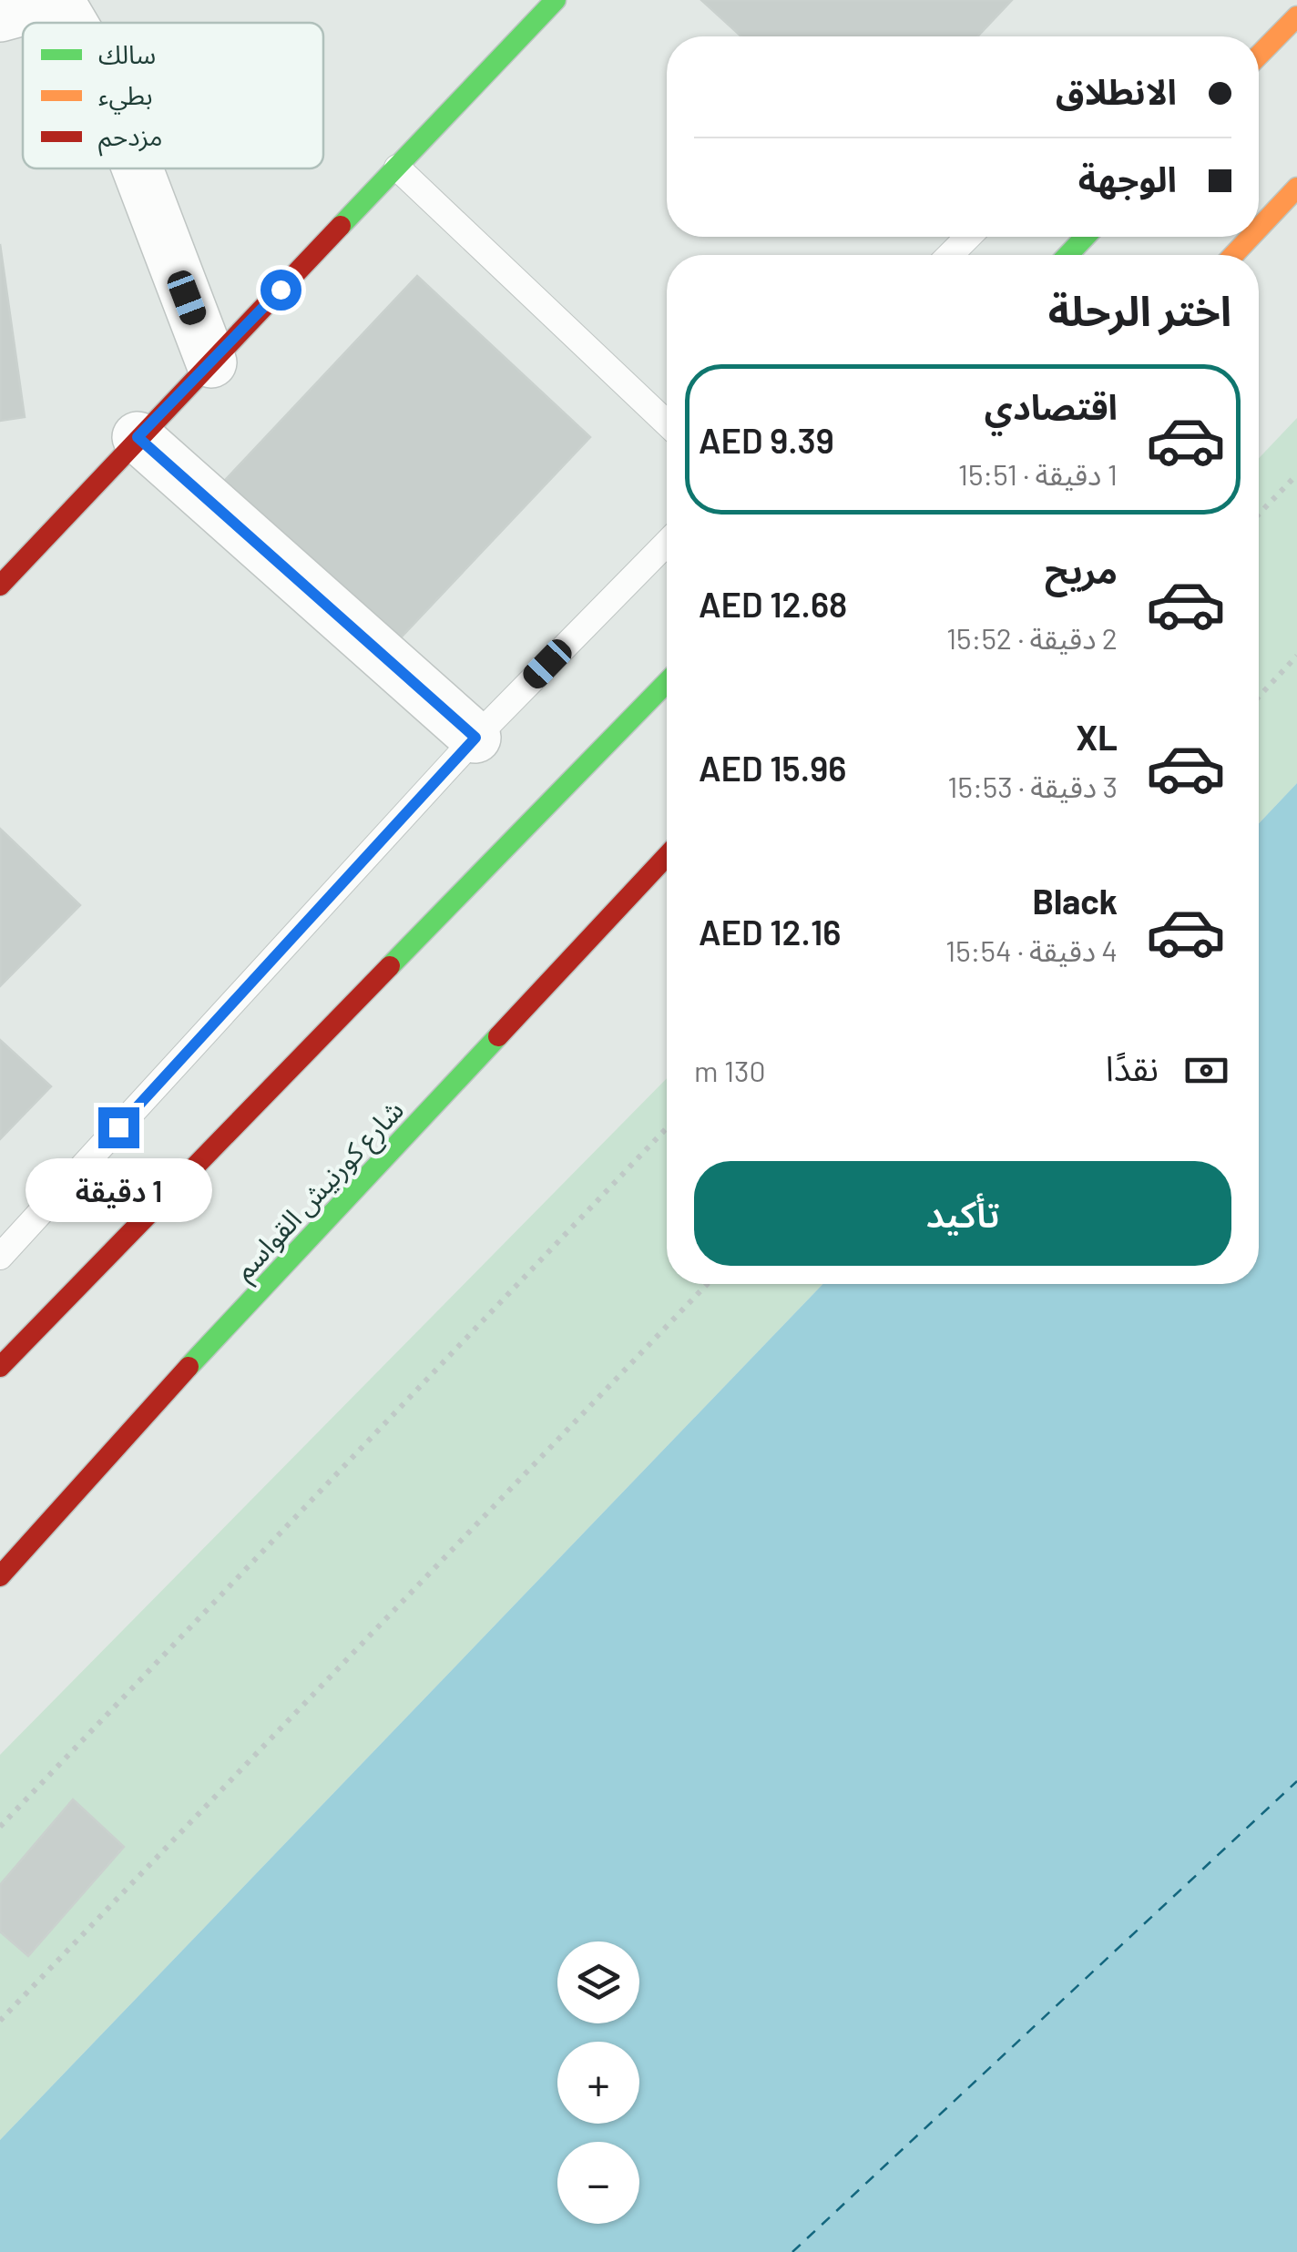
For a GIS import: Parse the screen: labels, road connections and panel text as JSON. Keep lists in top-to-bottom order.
{
  "streets": {
    "main road": ["شارع كورنيش القواسم"]
  },
  "legend": ["سالك", "بطيء", "مزدحم"],
  "page": {
    "banner": ["الانطلاق", "الوجهة"],
    "heading": "اختر الرحلة",
    "list": [
      {
        "name": "اقتصادي",
        "note": "1 دقيقة · 15:51",
        "value": "AED 9.39"
      },
      {
        "name": "مريح",
        "note": "2 دقيقة · 15:52",
        "value": "AED 12.68"
      },
      {
        "name": "XL",
        "note": "3 دقيقة · 15:53",
        "value": "AED 15.96"
      },
      {
        "name": "Black",
        "note": "4 دقيقة · 15:54",
        "value": "AED 12.16"
      }
    ],
    "pay": ["نقدًا", "130 m"],
    "buttons": "تأكيد",
    "bubble": "1 دقيقة",
    "map_buttons": ["+", "−"]
  }
}
